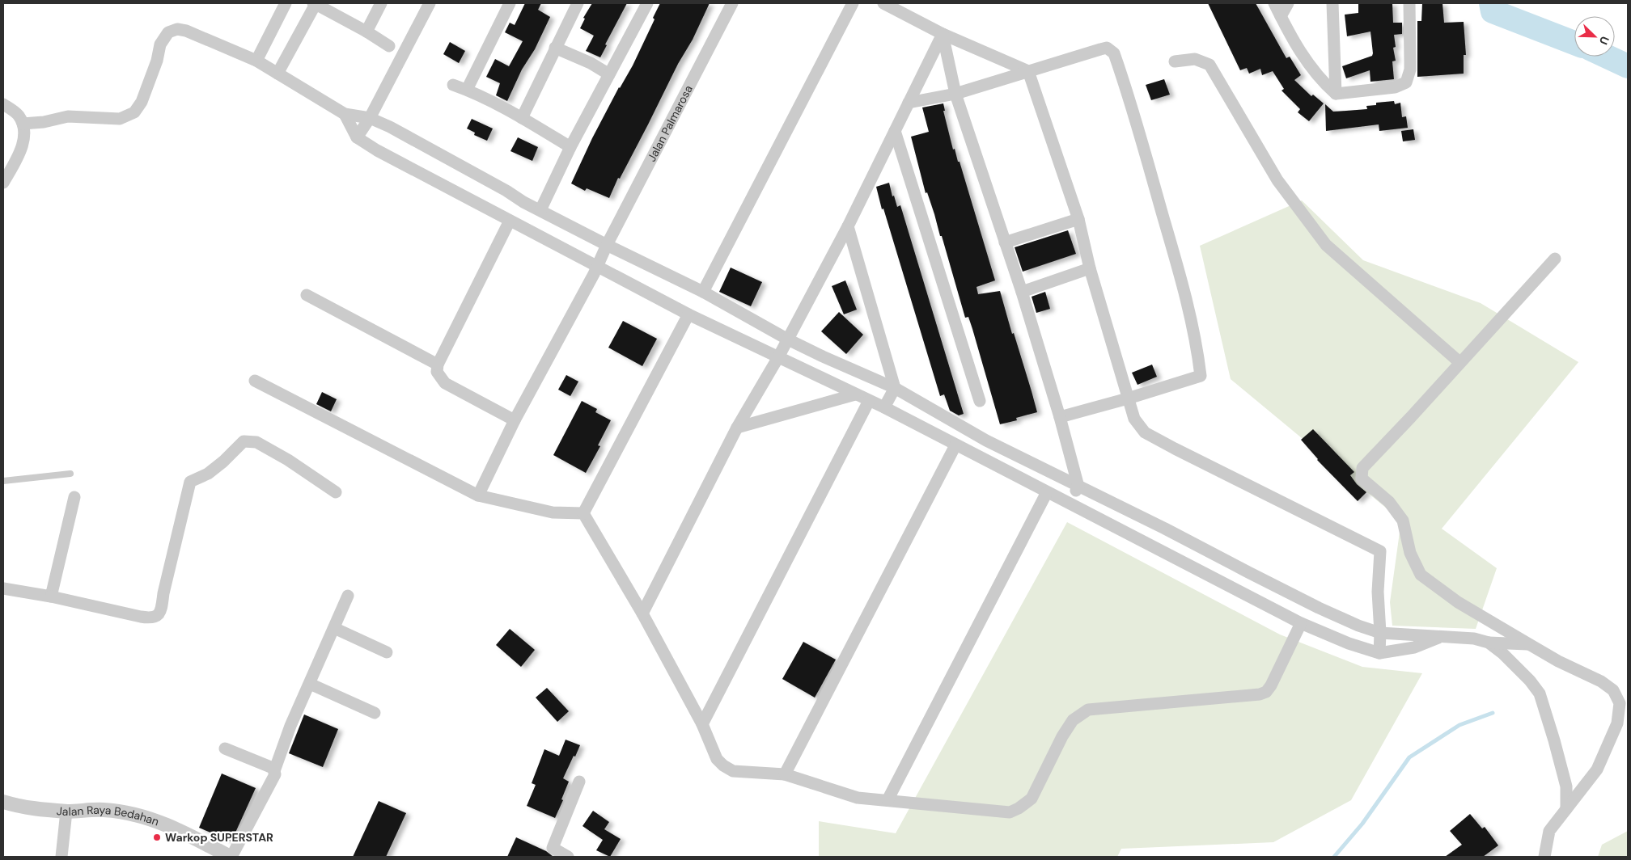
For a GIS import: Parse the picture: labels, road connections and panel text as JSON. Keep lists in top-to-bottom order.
{
  "streets": {
    "street": ["Jalan Palmarosa", "Jalan Raya Bedahan"]
  },
  "places": ["Warkop SUPERSTAR"],
  "north": "bottom right"
}
